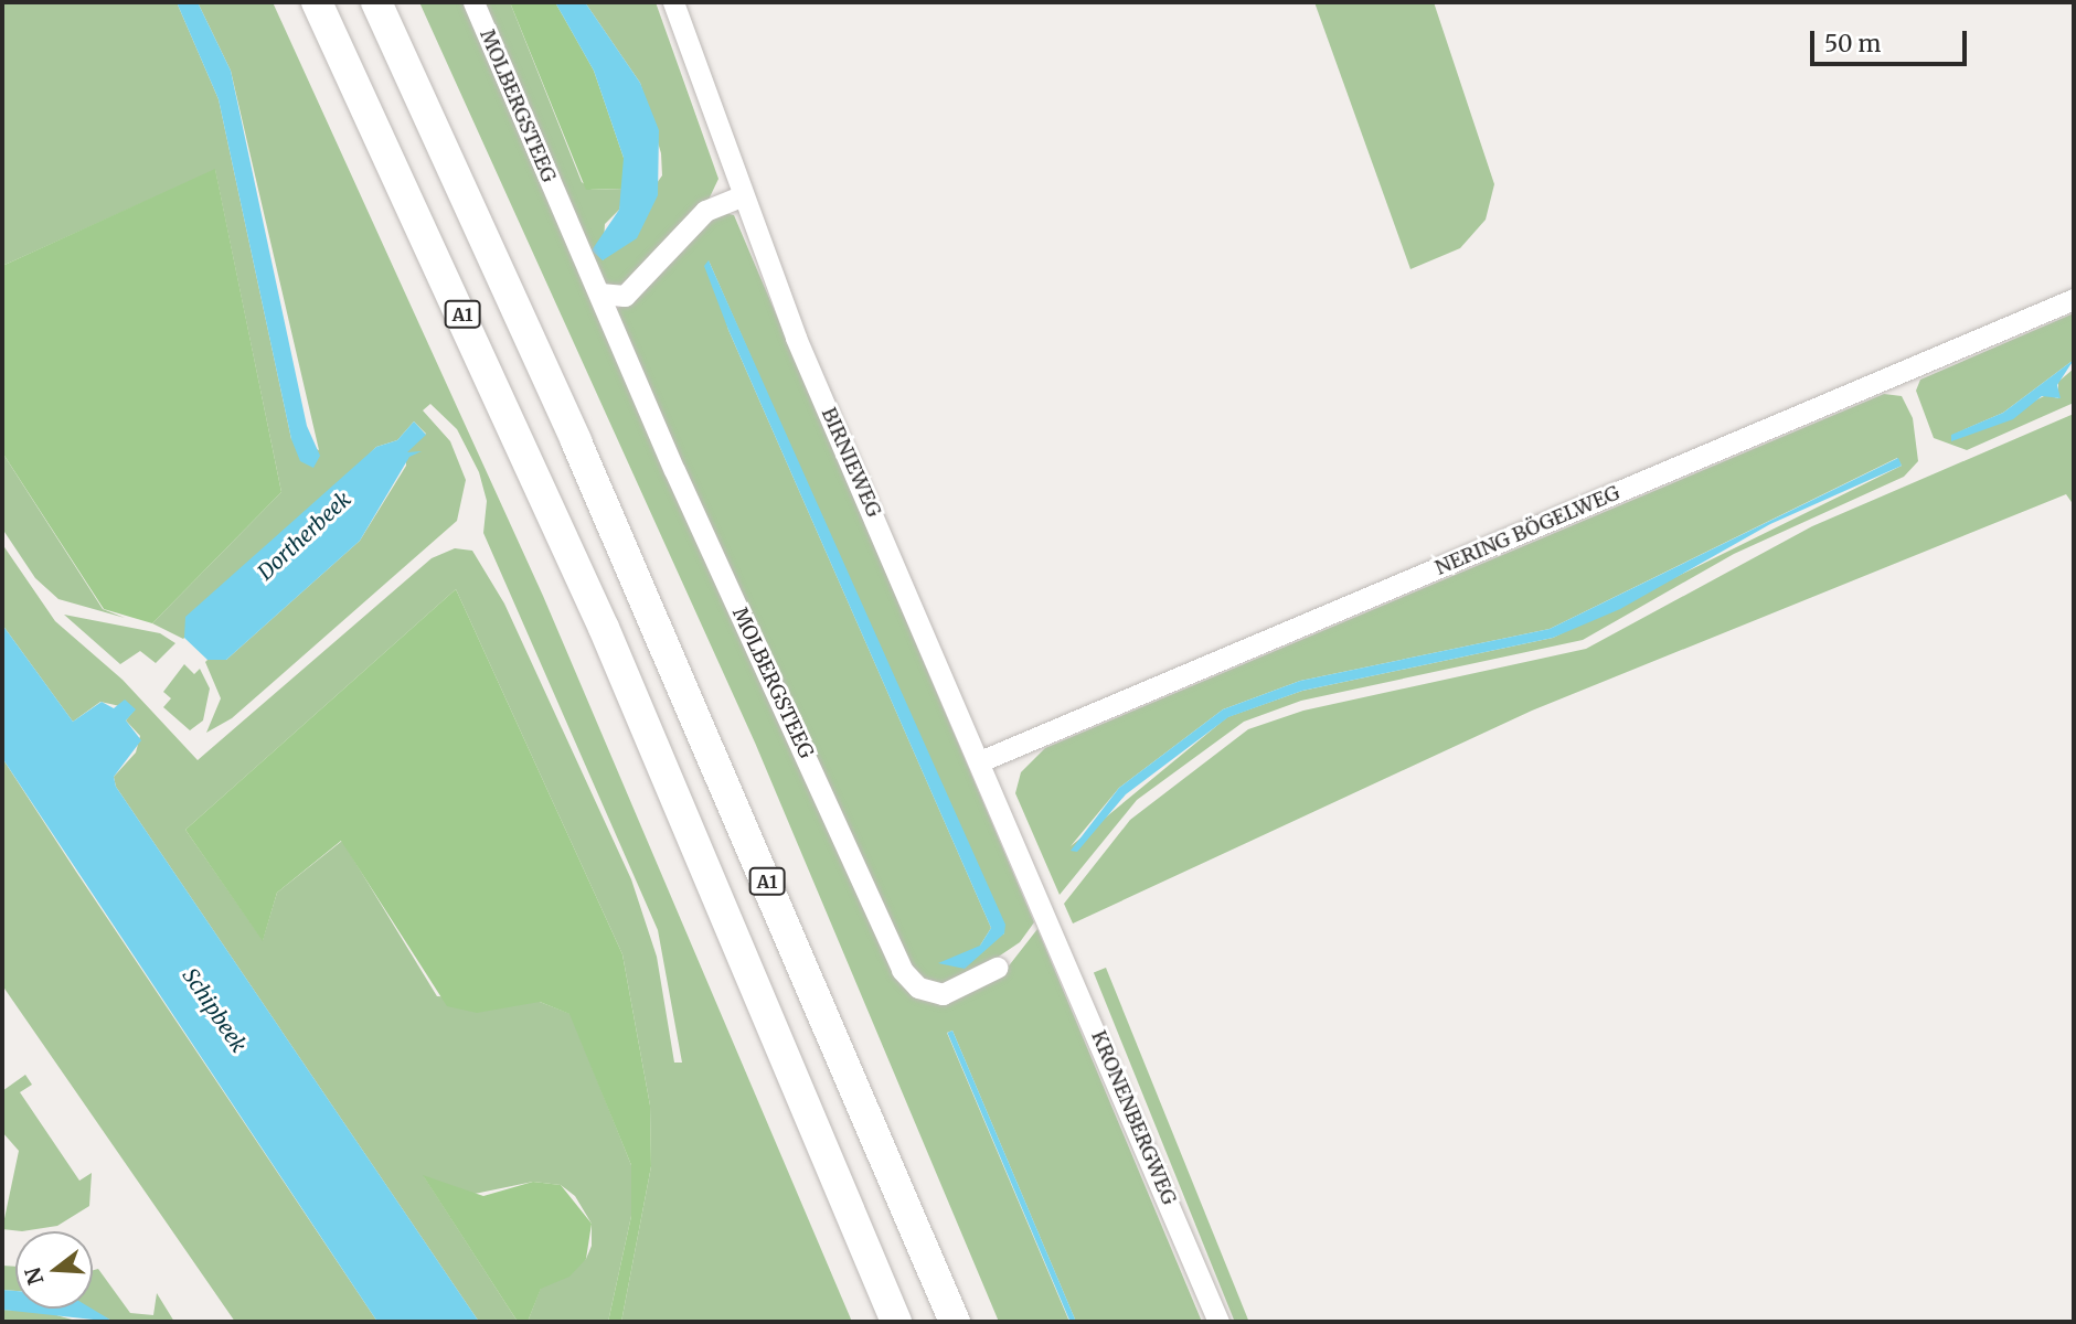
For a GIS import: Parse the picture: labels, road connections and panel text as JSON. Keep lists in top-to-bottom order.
{
  "streets": {
    "highway": ["A1"],
    "street": [
      "MOLBERGSTEEG",
      "BIRNIEWEG",
      "NERING BÖGELWEG",
      "KRONENBERGWEG"
    ]
  },
  "crossings": [
    ["BIRNIEWEG", "NERING BÖGELWEG"],
    ["BIRNIEWEG", "KRONENBERGWEG"]
  ],
  "water": ["Dortherbeek", "Schipbeek"],
  "scale_bar": "50 m",
  "north": "left"
}
